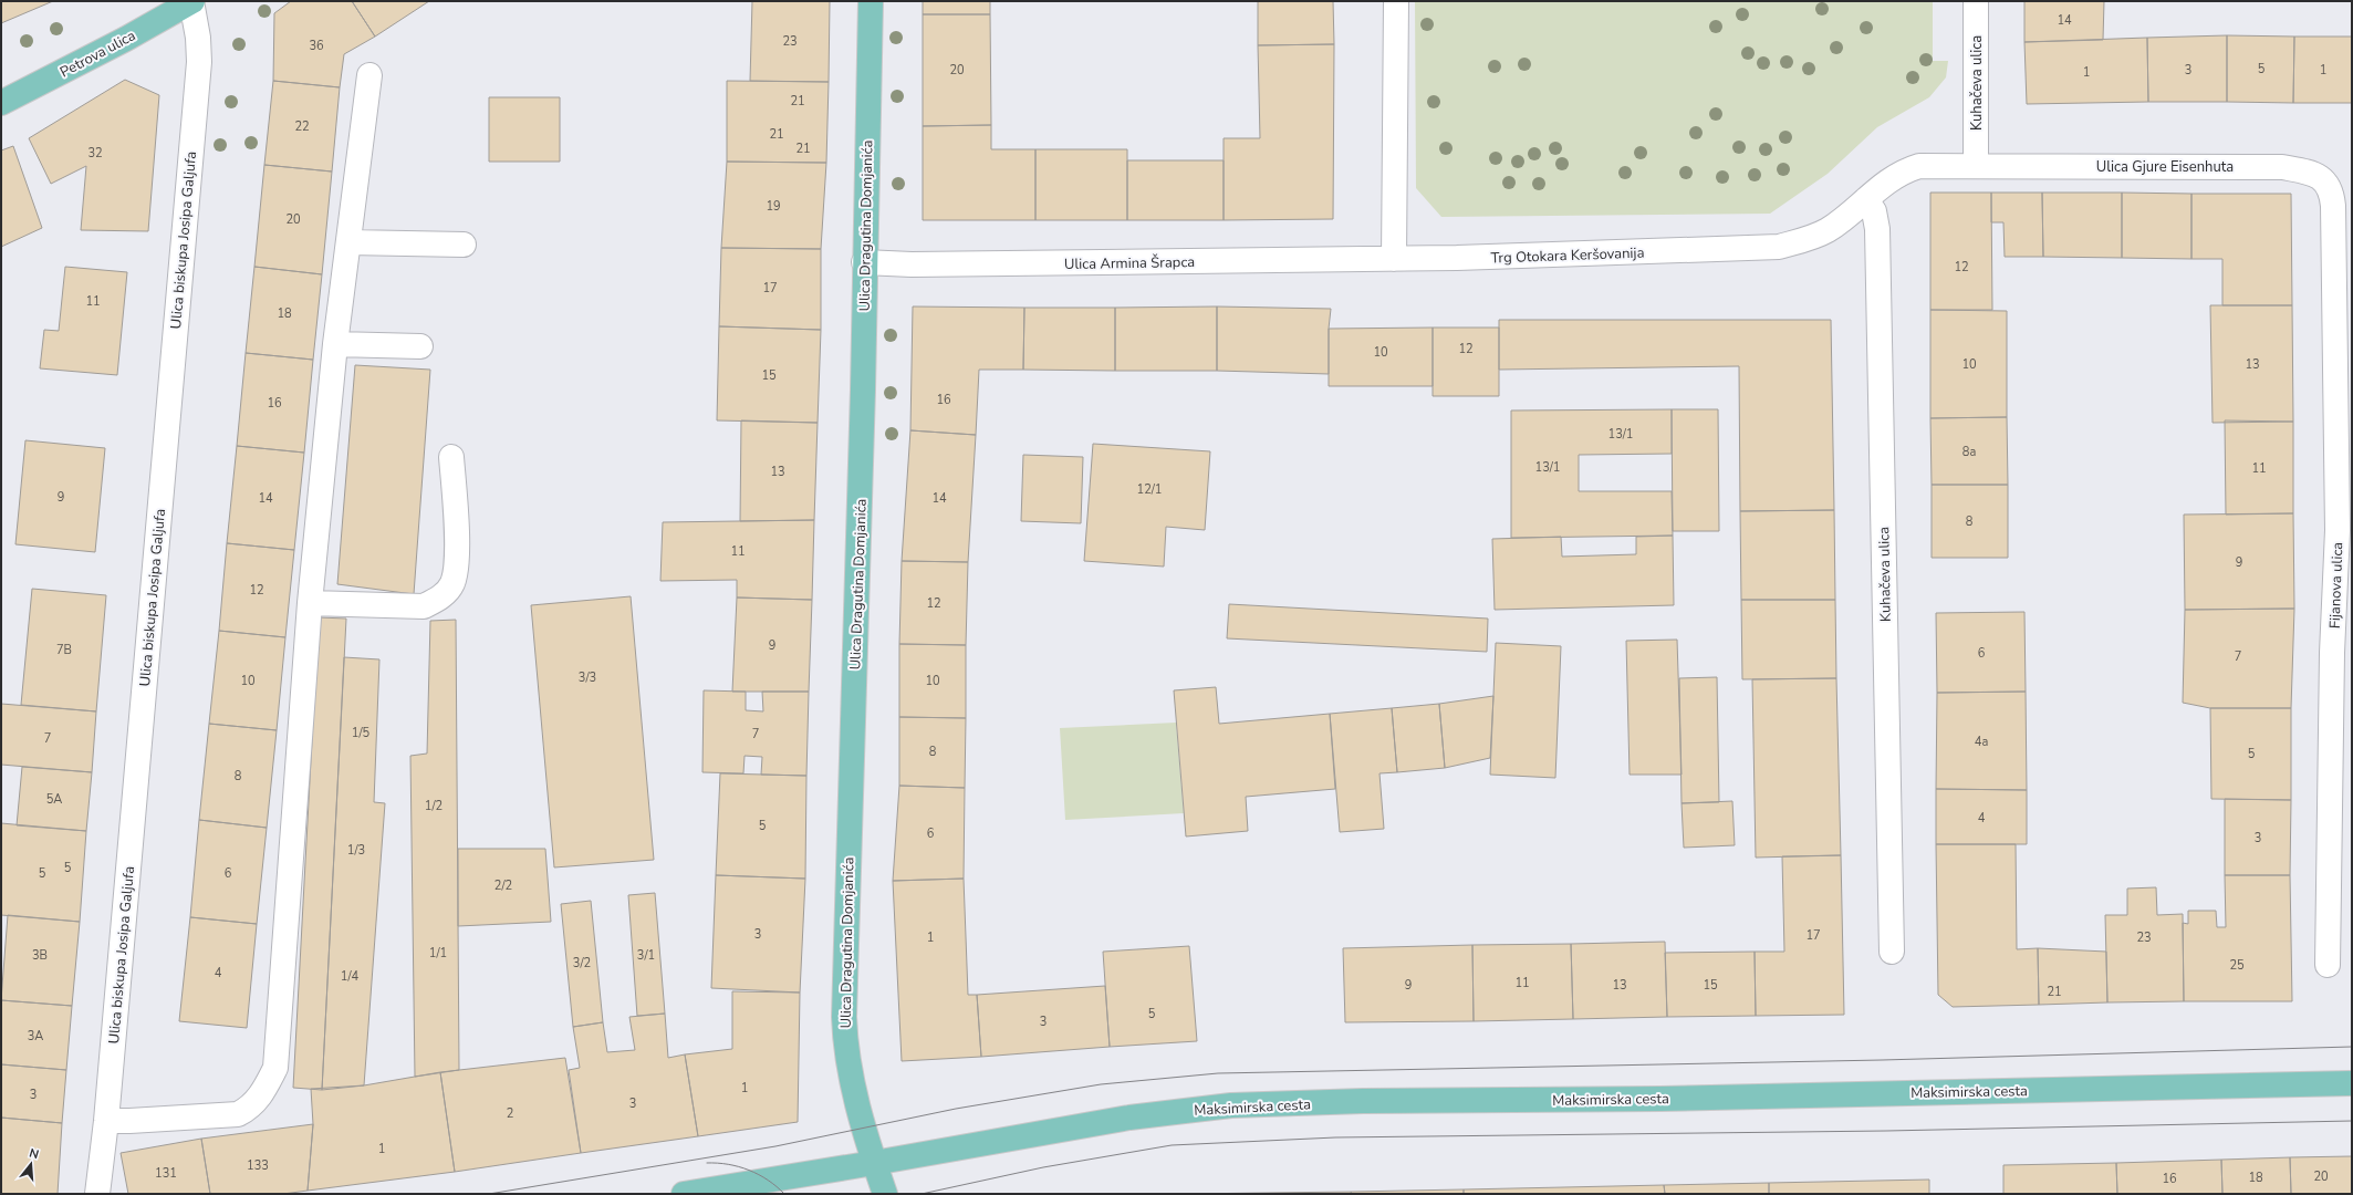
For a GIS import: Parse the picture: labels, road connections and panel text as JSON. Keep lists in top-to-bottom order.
{
  "streets": {
    "main road": ["Petrova ulica", "Ulica Dragutina Domjanića", "Maksimirska cesta"],
    "street": [
      "Kuhačeva ulica",
      "Ulica Gjure Eisenhuta",
      "Ulica biskupa Josipa Galjufa",
      "Trg Otokara Keršovanija",
      "Ulica Armina Šrapca",
      "Fijanova ulica"
    ]
  },
  "crossings": [
    ["Petrova ulica", "Ulica biskupa Josipa Galjufa"],
    ["Kuhačeva ulica", "Ulica Gjure Eisenhuta"],
    ["Kuhačeva ulica", "Trg Otokara Keršovanija"],
    ["Ulica Gjure Eisenhuta", "Trg Otokara Keršovanija"],
    ["Ulica Gjure Eisenhuta", "Fijanova ulica"],
    ["Ulica Dragutina Domjanića", "Ulica Armina Šrapca"],
    ["Ulica Dragutina Domjanića", "Maksimirska cesta"],
    ["Trg Otokara Keršovanija", "Ulica Armina Šrapca"]
  ],
  "house_numbers": [
    "14",
    "23",
    "36",
    "5",
    "20",
    "3",
    "1",
    "1",
    "21",
    "22",
    "21",
    "21",
    "32",
    "19",
    "20",
    "12",
    "17",
    "11",
    "18",
    "12",
    "10",
    "10",
    "13",
    "15",
    "16",
    "16",
    "13/1",
    "8a",
    "13/1",
    "11",
    "13",
    "12/1",
    "9",
    "14",
    "14",
    "8",
    "11",
    "9",
    "12",
    "12",
    "9",
    "7B",
    "6",
    "7",
    "3/3",
    "10",
    "10",
    "1/5",
    "7",
    "7",
    "4a",
    "8",
    "5",
    "8",
    "5A",
    "1/2",
    "4",
    "5",
    "6",
    "3",
    "1/3",
    "5",
    "5",
    "6",
    "2/2",
    "3",
    "17",
    "1",
    "23",
    "1/1",
    "3B",
    "3/1",
    "3/2",
    "25",
    "4",
    "1/4",
    "11",
    "9",
    "13",
    "15",
    "21",
    "5",
    "3",
    "3A",
    "1",
    "3",
    "3",
    "2",
    "1",
    "133",
    "131",
    "20",
    "18",
    "16"
  ],
  "north": "top"
}
